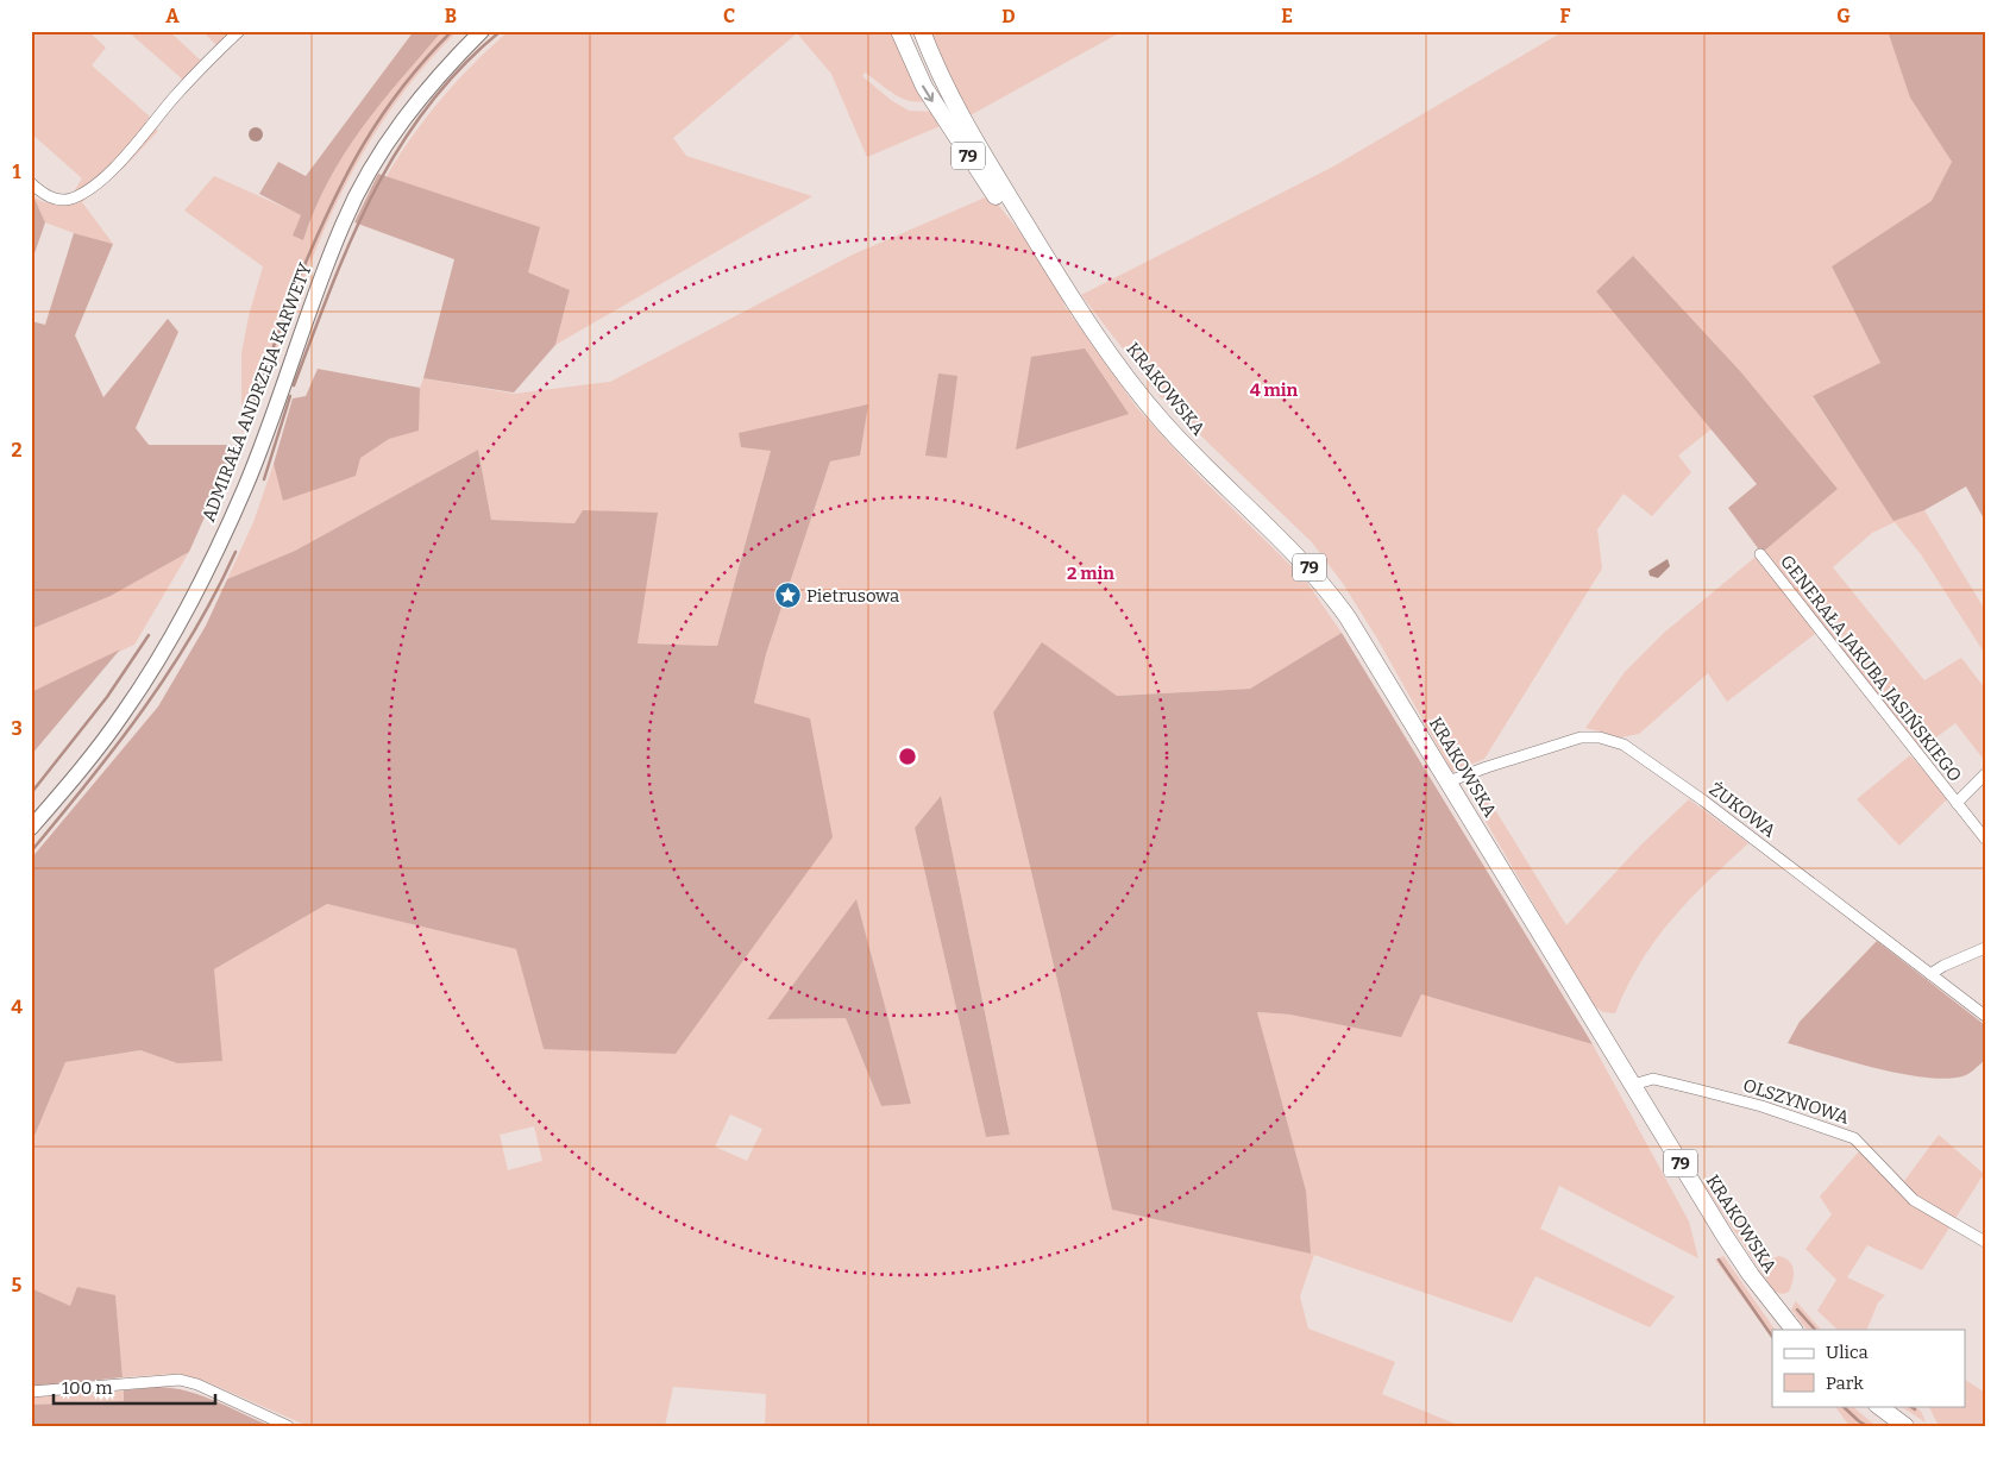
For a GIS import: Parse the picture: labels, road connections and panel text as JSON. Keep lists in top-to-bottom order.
{
  "streets": {
    "main road": ["79", "KRAKOWSKA", "ADMIRAŁA ANDRZEJA KARWETY"],
    "street": ["GENERAŁA JAKUBA JASIŃSKIEGO", "ŻUKOWA", "OLSZYNOWA"]
  },
  "crossings": [
    ["KRAKOWSKA", "ŻUKOWA"],
    ["KRAKOWSKA", "OLSZYNOWA"]
  ],
  "places": {
    "place": ["Pietrusowa"]
  },
  "legend": ["Ulica", "Park"],
  "scale_bar": "100 m",
  "grid": {
    "columns": [
      "A",
      "B",
      "C",
      "D",
      "E",
      "F",
      "G"
    ],
    "rows": [
      "1",
      "2",
      "3",
      "4",
      "5"
    ]
  },
  "rings": ["4 min", "2 min"]
}
